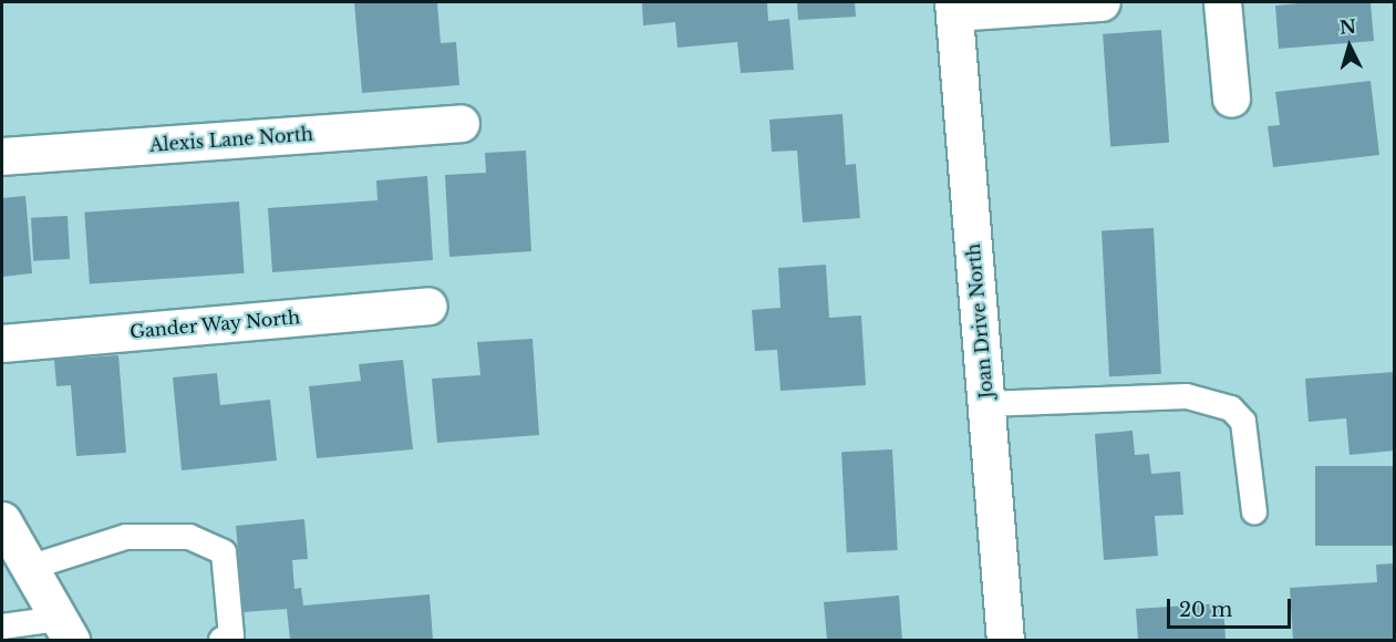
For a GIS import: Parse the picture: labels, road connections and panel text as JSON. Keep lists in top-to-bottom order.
{
  "streets": {
    "street": ["Alexis Lane North", "Joan Drive North", "Gander Way North"]
  },
  "scale_bar": "20 m",
  "north": "top"
}
